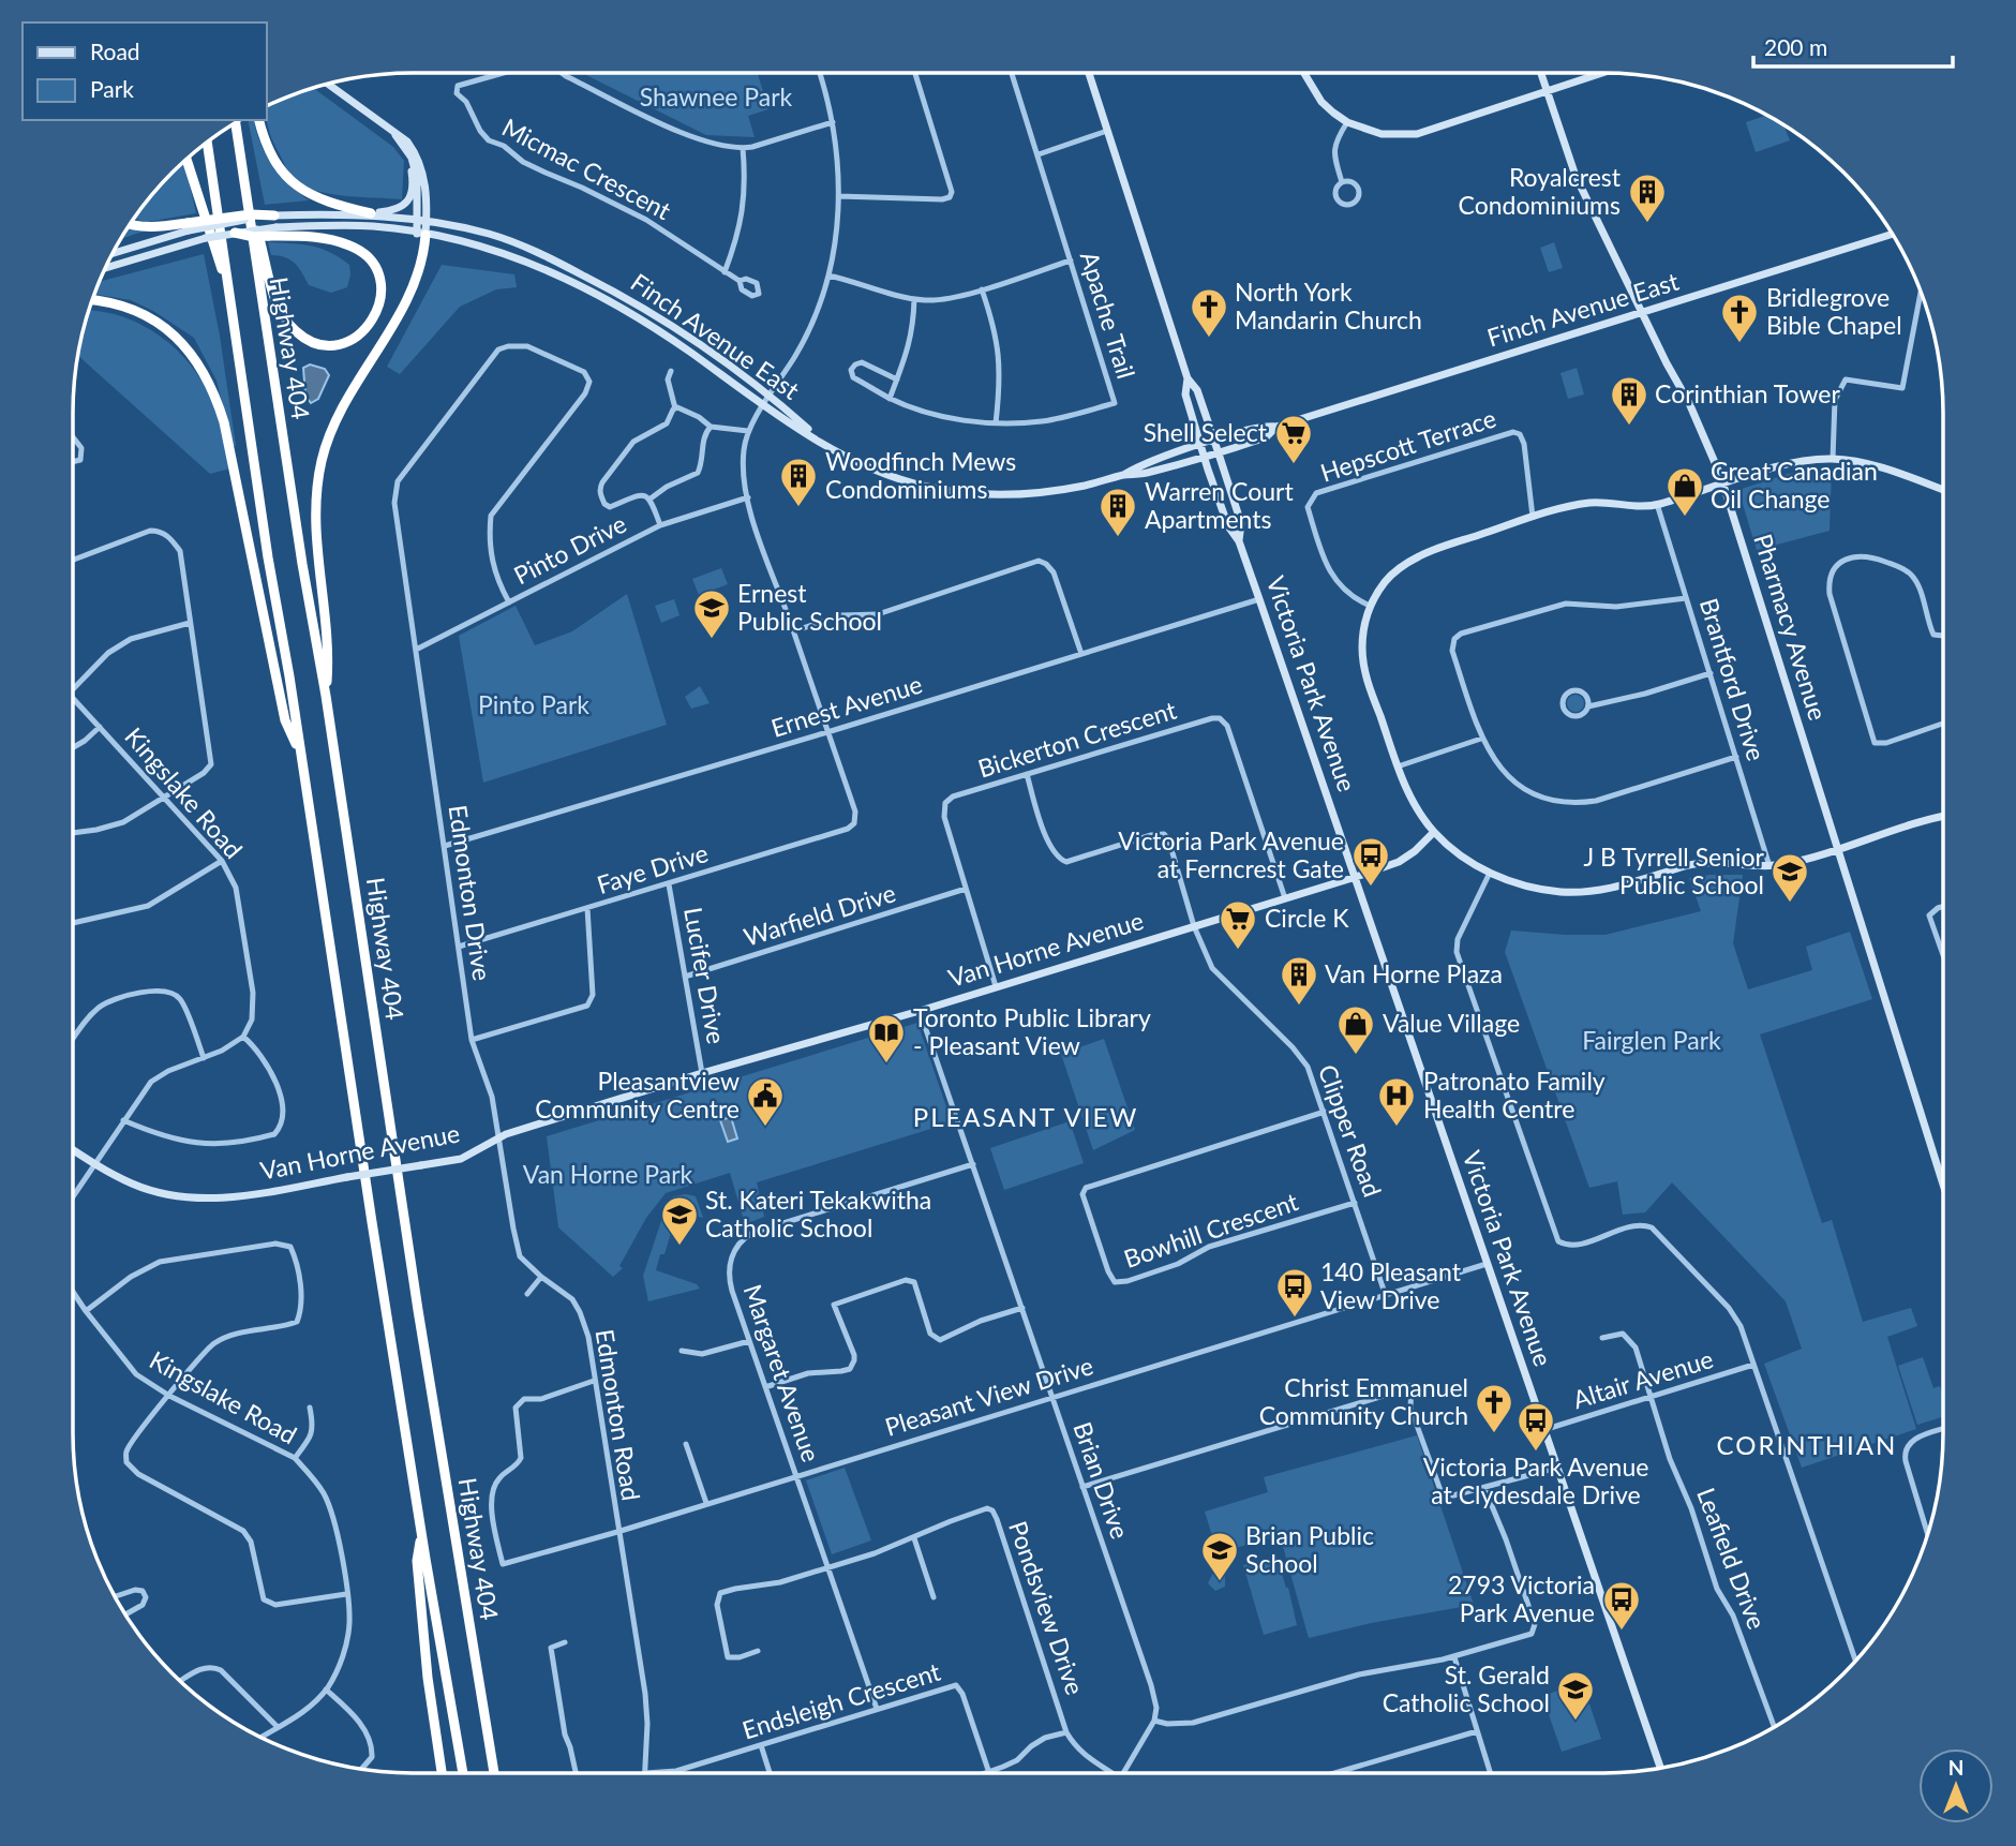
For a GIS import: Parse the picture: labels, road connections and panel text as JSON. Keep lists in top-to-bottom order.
{
  "streets": {
    "highway": ["Highway 404"],
    "street": [
      "Micmac Crescent",
      "Finch Avenue East",
      "Apache Trail",
      "Hepscott Terrace",
      "Pinto Drive",
      "Pharmacy Avenue",
      "Brantford Drive",
      "Victoria Park Avenue",
      "Ernest Avenue",
      "Bickerton Crescent",
      "Kingslake Road",
      "Faye Drive",
      "Edmonton Drive",
      "Warfield Drive",
      "Van Horne Avenue",
      "Lucifer Drive",
      "Clipper Road",
      "Bowhill Crescent",
      "Margaret Avenue",
      "Altair Avenue",
      "Pleasant View Drive",
      "Edmonton Road",
      "Brian Drive",
      "Leafield Drive",
      "Pondsview Drive",
      "Endsleigh Crescent"
    ]
  },
  "crossings": [
    ["Finch Avenue East", "Pharmacy Avenue"],
    ["Finch Avenue East", "Victoria Park Avenue"],
    ["Pinto Drive", "Edmonton Drive"],
    ["Victoria Park Avenue", "Ernest Avenue"],
    ["Victoria Park Avenue", "Van Horne Avenue"],
    ["Victoria Park Avenue", "Altair Avenue"],
    ["Victoria Park Avenue", "Pleasant View Drive"],
    ["Ernest Avenue", "Faye Drive"],
    ["Ernest Avenue", "Edmonton Drive"],
    ["Bickerton Crescent", "Warfield Drive"],
    ["Bickerton Crescent", "Van Horne Avenue"],
    ["Bickerton Crescent", "Clipper Road"],
    ["Faye Drive", "Edmonton Drive"],
    ["Faye Drive", "Lucifer Drive"],
    ["Edmonton Drive", "Van Horne Avenue"],
    ["Edmonton Drive", "Edmonton Road"],
    ["Warfield Drive", "Lucifer Drive"],
    ["Van Horne Avenue", "Lucifer Drive"],
    ["Van Horne Avenue", "Clipper Road"],
    ["Van Horne Avenue", "Edmonton Road"],
    ["Van Horne Avenue", "Brian Drive"],
    ["Clipper Road", "Bowhill Crescent"],
    ["Clipper Road", "Pleasant View Drive"],
    ["Margaret Avenue", "Pleasant View Drive"],
    ["Margaret Avenue", "Brian Drive"],
    ["Margaret Avenue", "Pondsview Drive"],
    ["Margaret Avenue", "Endsleigh Crescent"],
    ["Altair Avenue", "Leafield Drive"],
    ["Pleasant View Drive", "Edmonton Road"],
    ["Pleasant View Drive", "Brian Drive"],
    ["Edmonton Road", "Endsleigh Crescent"]
  ],
  "districts": ["PLEASANT VIEW", "CORINTHIAN"],
  "parks": [
    "Shawnee Park",
    "Pinto Park",
    "Fairglen Park",
    "Van Horne Park"
  ],
  "places": {
    "building": [
      "Royalcrest Condominiums",
      "Corinthian Tower",
      "Woodfinch Mews Condominiums",
      "Warren Court Apartments",
      "Van Horne Plaza"
    ],
    "church": ["North York Mandarin Church", "Bridlegrove Bible Chapel", "Christ Emmanuel Community Church"],
    "supermarket": ["Shell Select", "Circle K"],
    "shop": ["Great Canadian Oil Change", "Value Village"],
    "school or university": [
      "Ernest Public School",
      "J B Tyrrell Senior Public School",
      "St. Kateri Tekakwitha Catholic School",
      "Brian Public School",
      "St. Gerald Catholic School"
    ],
    "bus stop": [
      "Victoria Park Avenue at Ferncrest Gate",
      "140 Pleasant View Drive",
      "Victoria Park Avenue at Clydesdale Drive",
      "2793 Victoria Park Avenue"
    ],
    "library": ["Toronto Public Library - Pleasant View"],
    "public building": ["Pleasantview Community Centre"],
    "hospital": ["Patronato Family Health Centre"]
  },
  "legend": ["Road", "Park"],
  "scale_bar": "200 m",
  "north": "top"
}
